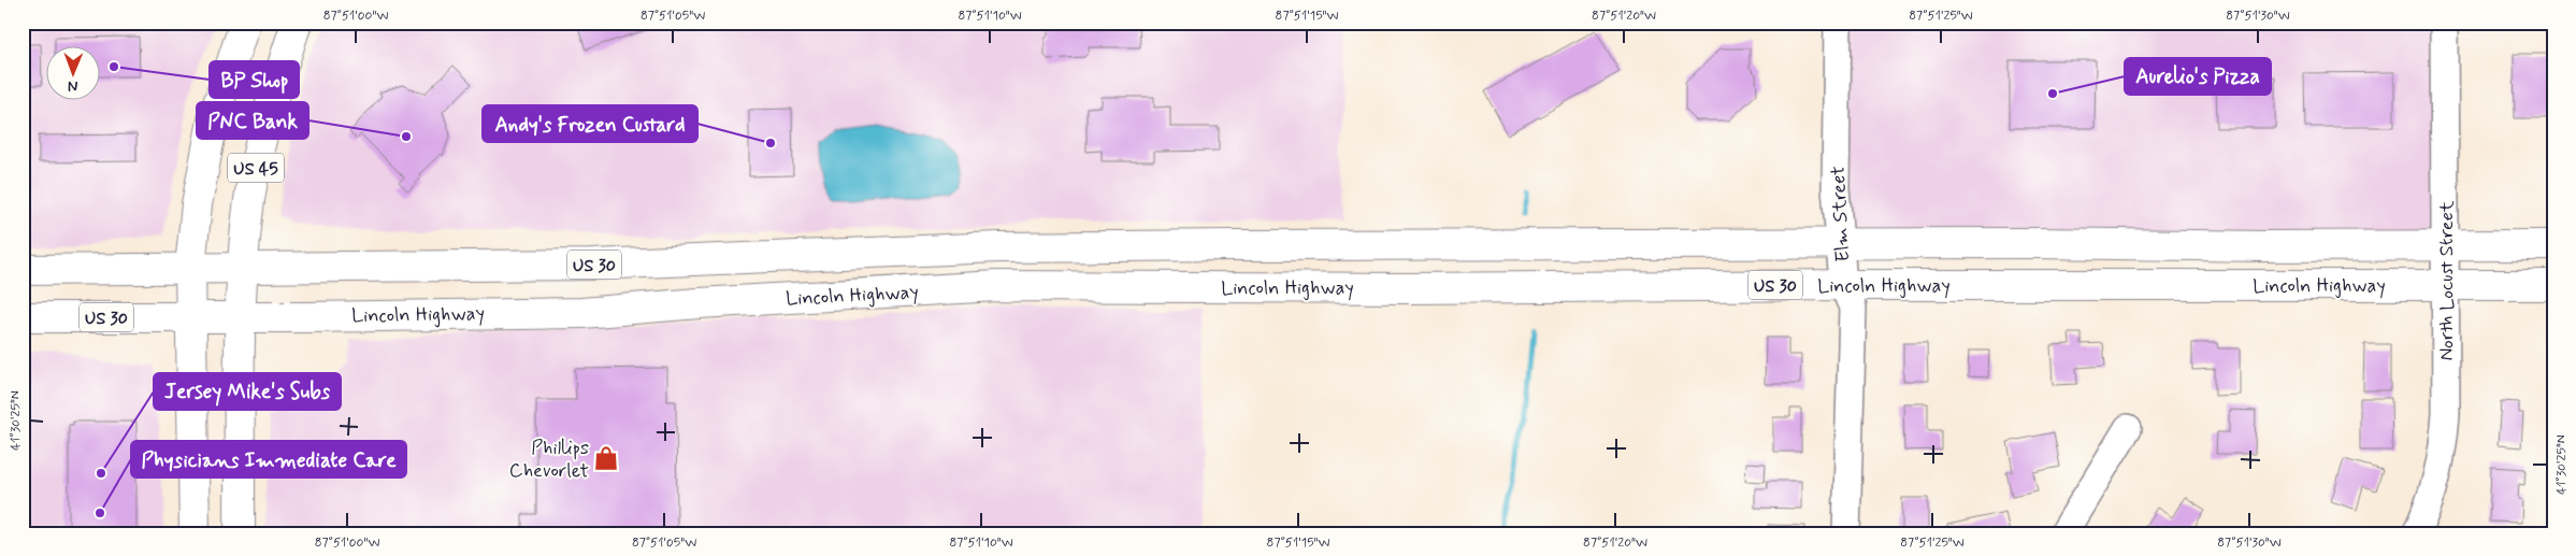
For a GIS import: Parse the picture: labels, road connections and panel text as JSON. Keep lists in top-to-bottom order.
{
  "streets": {
    "main road": ["US 45", "US 30", "Lincoln Highway"],
    "street": ["Elm Street", "North Locust Street"]
  },
  "crossings": [
    ["US 45", "Lincoln Highway"],
    ["Elm Street", "Lincoln Highway"],
    ["North Locust Street", "Lincoln Highway"]
  ],
  "places": {
    "other": [
      "BP Shop",
      "Aurelio's Pizza",
      "PNC Bank",
      "Andy's Frozen Custard",
      "Jersey Mike's Subs",
      "Physicians Immediate Care"
    ],
    "shop": ["Phillips Chevorlet"]
  },
  "north": "bottom",
  "coordinates": [
    "87°51'00\"W",
    "87°51'05\"W",
    "87°51'10\"W",
    "87°51'15\"W",
    "87°51'20\"W",
    "87°51'25\"W",
    "87°51'30\"W",
    "41°30'25\"N"
  ]
}
